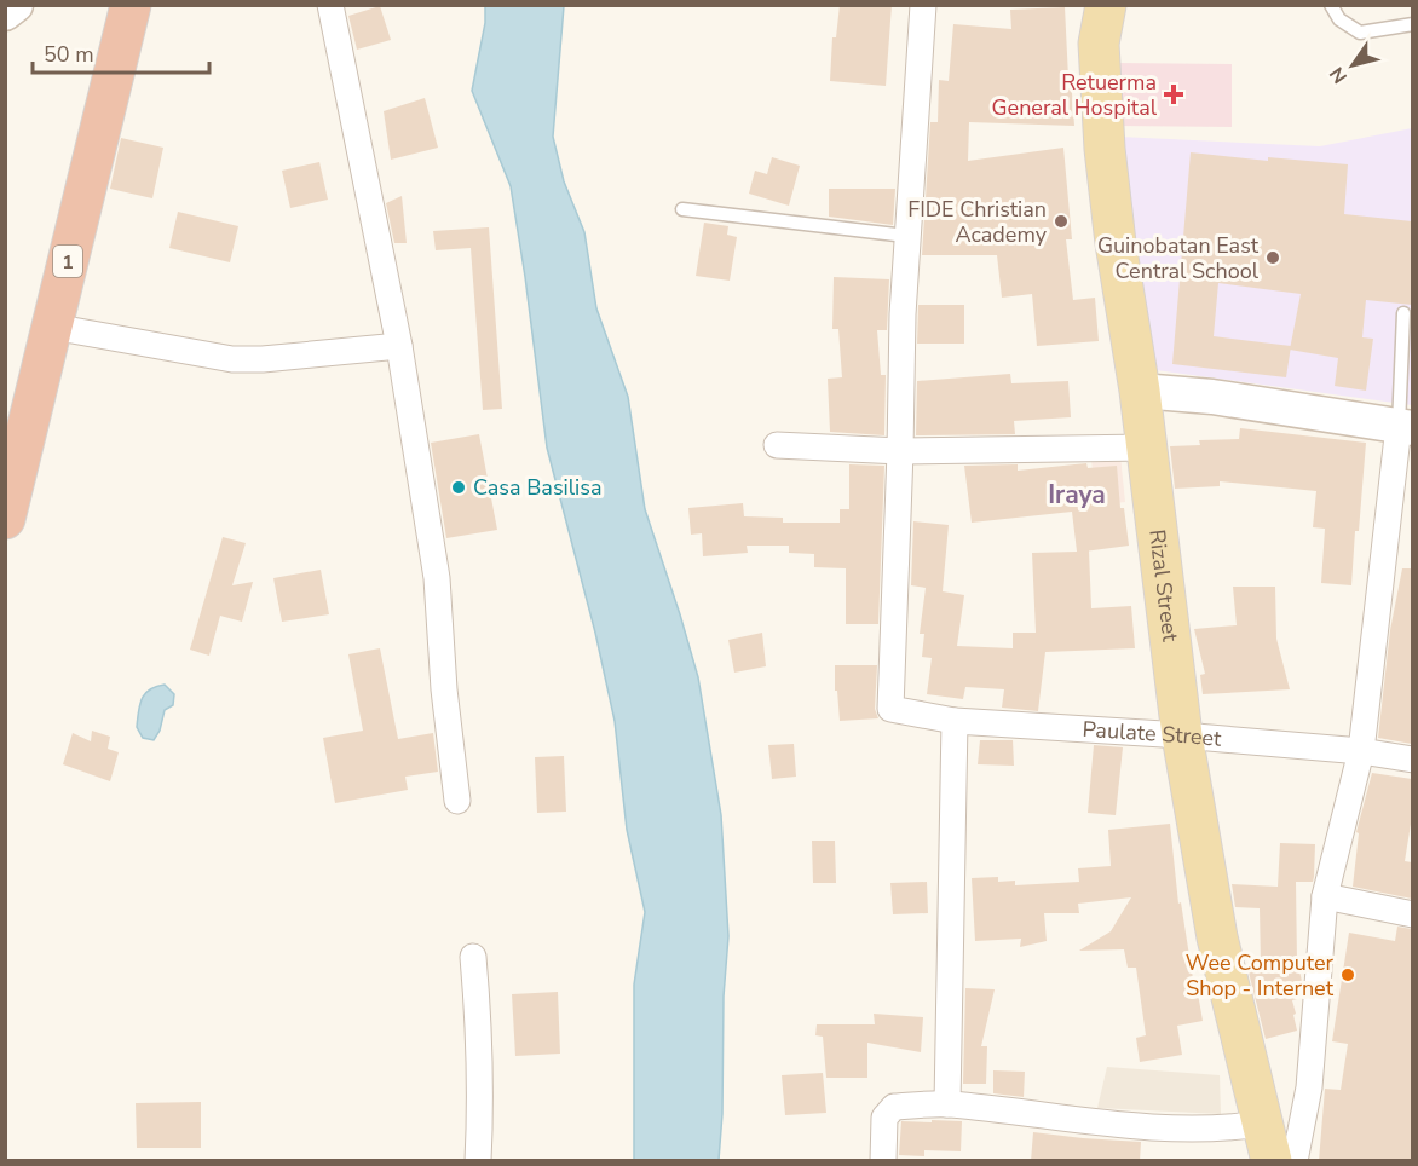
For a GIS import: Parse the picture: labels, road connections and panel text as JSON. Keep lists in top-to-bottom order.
{
  "streets": {
    "highway": ["1"],
    "main road": ["Rizal Street"],
    "street": ["Paulate Street"]
  },
  "crossings": [
    ["Rizal Street", "Paulate Street"]
  ],
  "districts": ["Iraya"],
  "places": {
    "health": ["Retuerma General Hospital"],
    "other": [
      "FIDE Christian Academy",
      "Guinobatan East Central School",
      "Casa Basilisa",
      "Wee Computer Shop - Internet"
    ]
  },
  "scale_bar": "50 m",
  "north": "bottom left"
}
